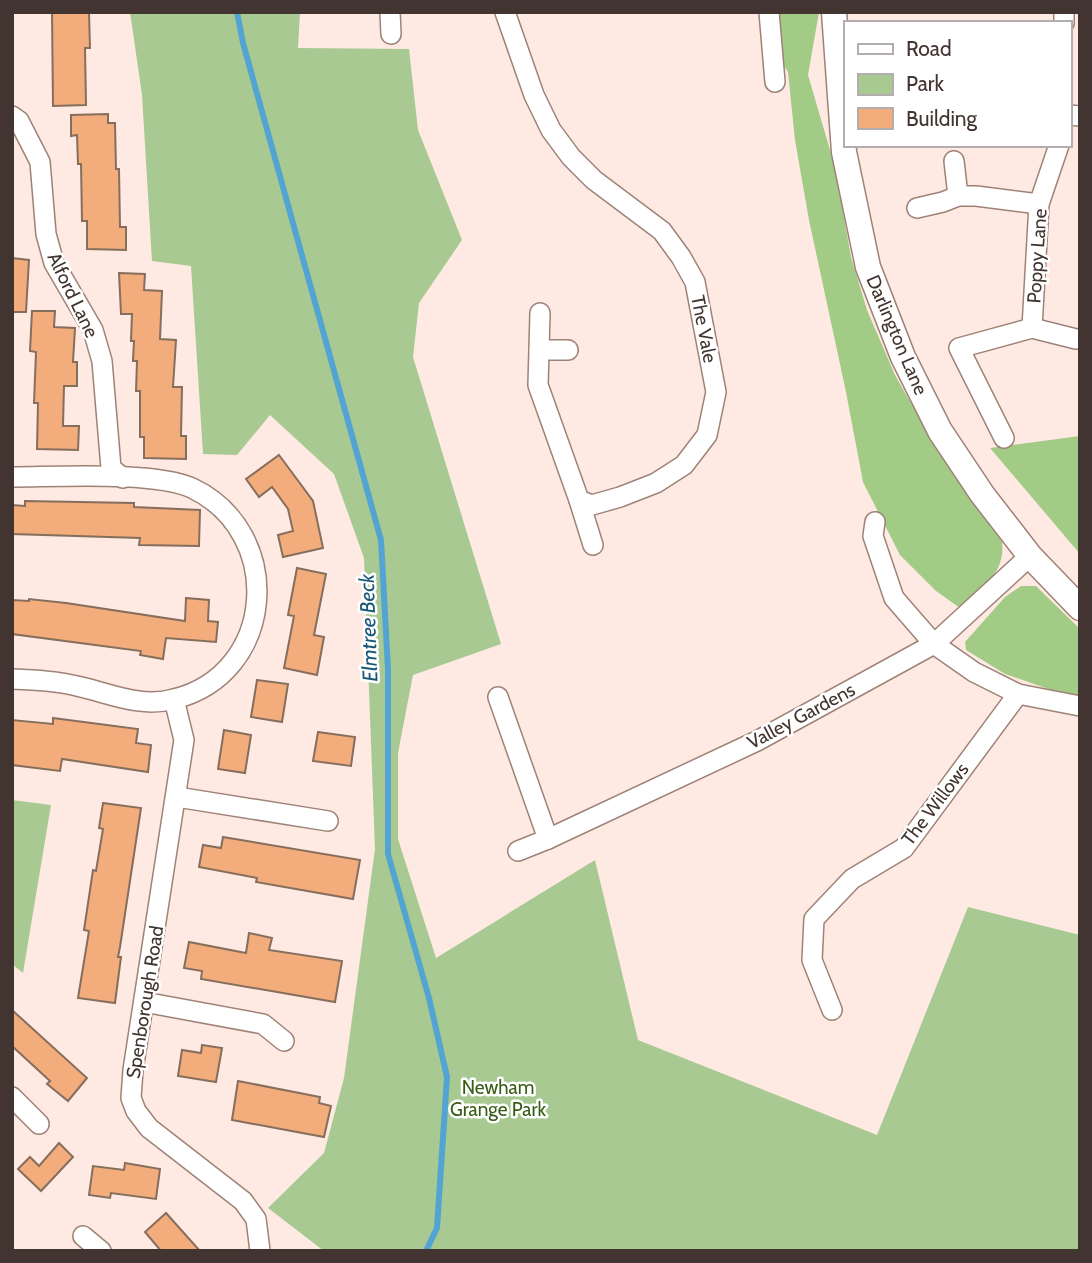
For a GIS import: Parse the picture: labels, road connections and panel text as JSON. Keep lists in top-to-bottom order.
{
  "streets": {
    "street": [
      "Poppy Lane",
      "Alford Lane",
      "The Vale",
      "Darlington Lane",
      "Valley Gardens",
      "The Willows",
      "Spenborough Road"
    ]
  },
  "crossings": [
    ["Darlington Lane", "Valley Gardens"]
  ],
  "water": ["Elmtree Beck"],
  "parks": ["Newham Grange Park"],
  "legend": ["Road", "Park", "Building"]
}
